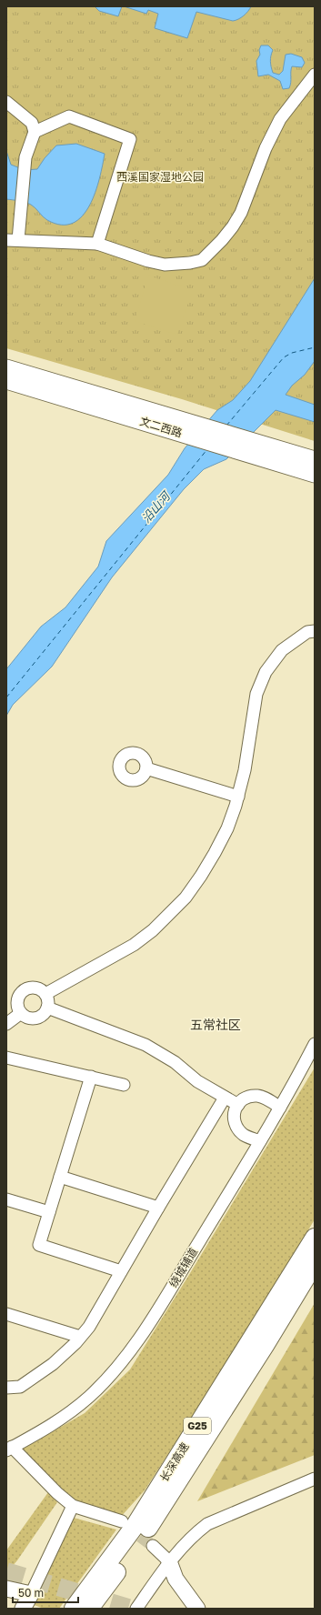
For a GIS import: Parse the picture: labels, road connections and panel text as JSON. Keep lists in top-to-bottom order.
{
  "streets": {
    "highway": ["G25", "长深高速"],
    "main road": ["文二西路"],
    "street": ["绕城辅道"]
  },
  "districts": ["五常社区"],
  "water": ["沿山河"],
  "parks": ["西溪国家湿地公园"],
  "scale_bar": "50 m"
}
